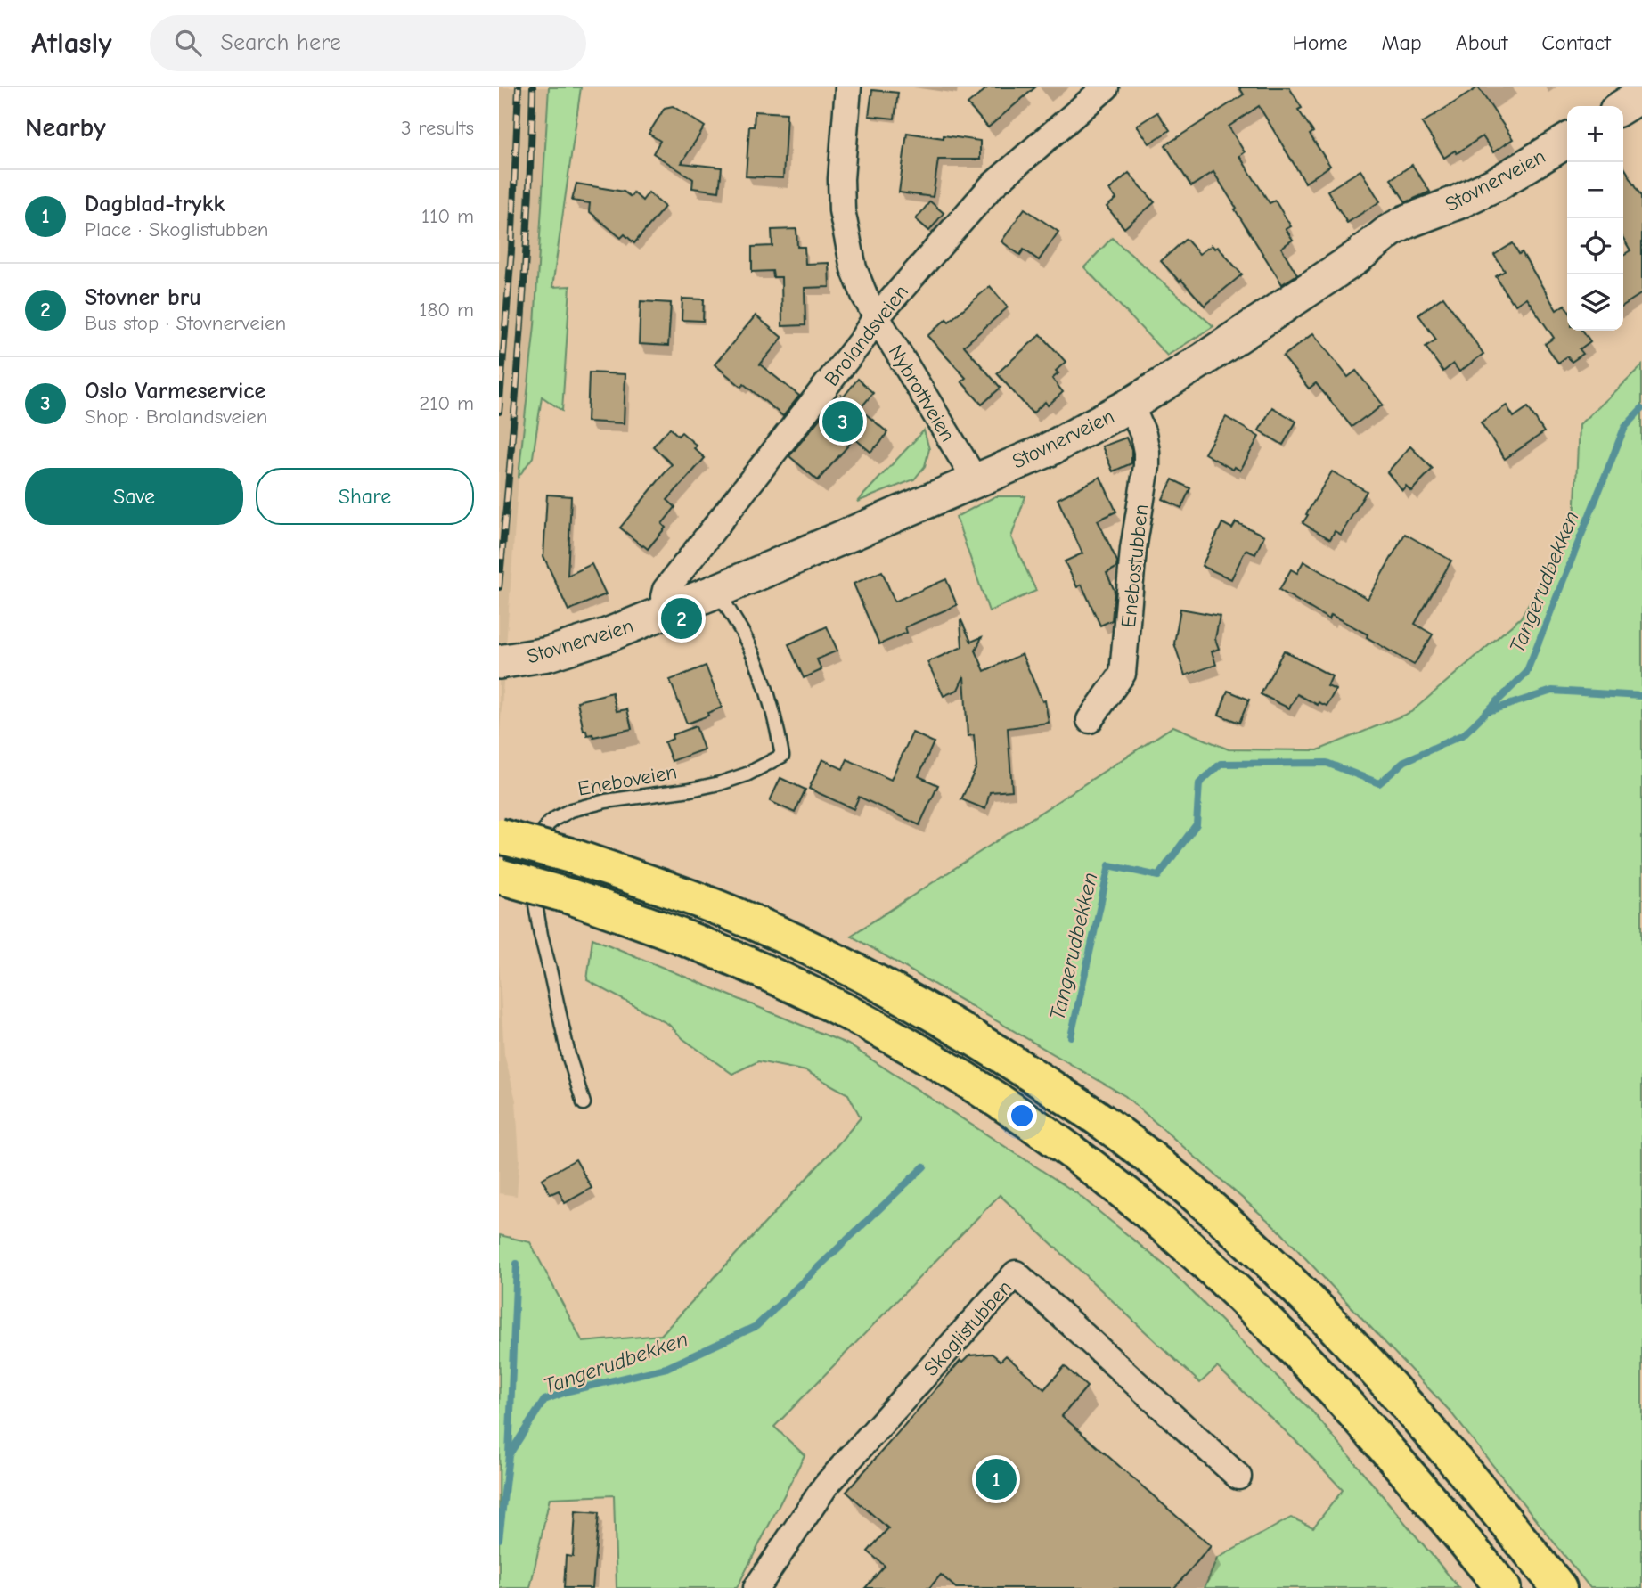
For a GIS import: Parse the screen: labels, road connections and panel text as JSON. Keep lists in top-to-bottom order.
{
  "streets": {
    "street": [
      "Stovnerveien",
      "Brolandsveien",
      "Nybrottveien",
      "Enebostubben",
      "Skoglistubben"
    ],
    "lane": ["Eneboveien"]
  },
  "crossings": [
    ["Stovnerveien", "Brolandsveien"],
    ["Stovnerveien", "Nybrottveien"],
    ["Stovnerveien", "Enebostubben"],
    ["Stovnerveien", "Eneboveien"],
    ["Brolandsveien", "Nybrottveien"]
  ],
  "water": ["Tangerudbekken"],
  "page": {
    "header": "Atlasly",
    "search": "Search here",
    "nav": [
      "Home",
      "Map",
      "About",
      "Contact"
    ],
    "heading": ["Nearby", "3 results"],
    "map_buttons": ["+", "−"],
    "list": [
      {
        "mark": "1",
        "name": "Dagblad-trykk",
        "note": "Place · Skoglistubben",
        "value": "110 m"
      },
      {
        "mark": "2",
        "name": "Stovner bru",
        "note": "Bus stop · Stovnerveien",
        "value": "180 m"
      },
      {
        "mark": "3",
        "name": "Oslo Varmeservice",
        "note": "Shop · Brolandsveien",
        "value": "210 m"
      }
    ],
    "pins": ["3", "2", "1"],
    "buttons": ["Save", "Share"]
  }
}
